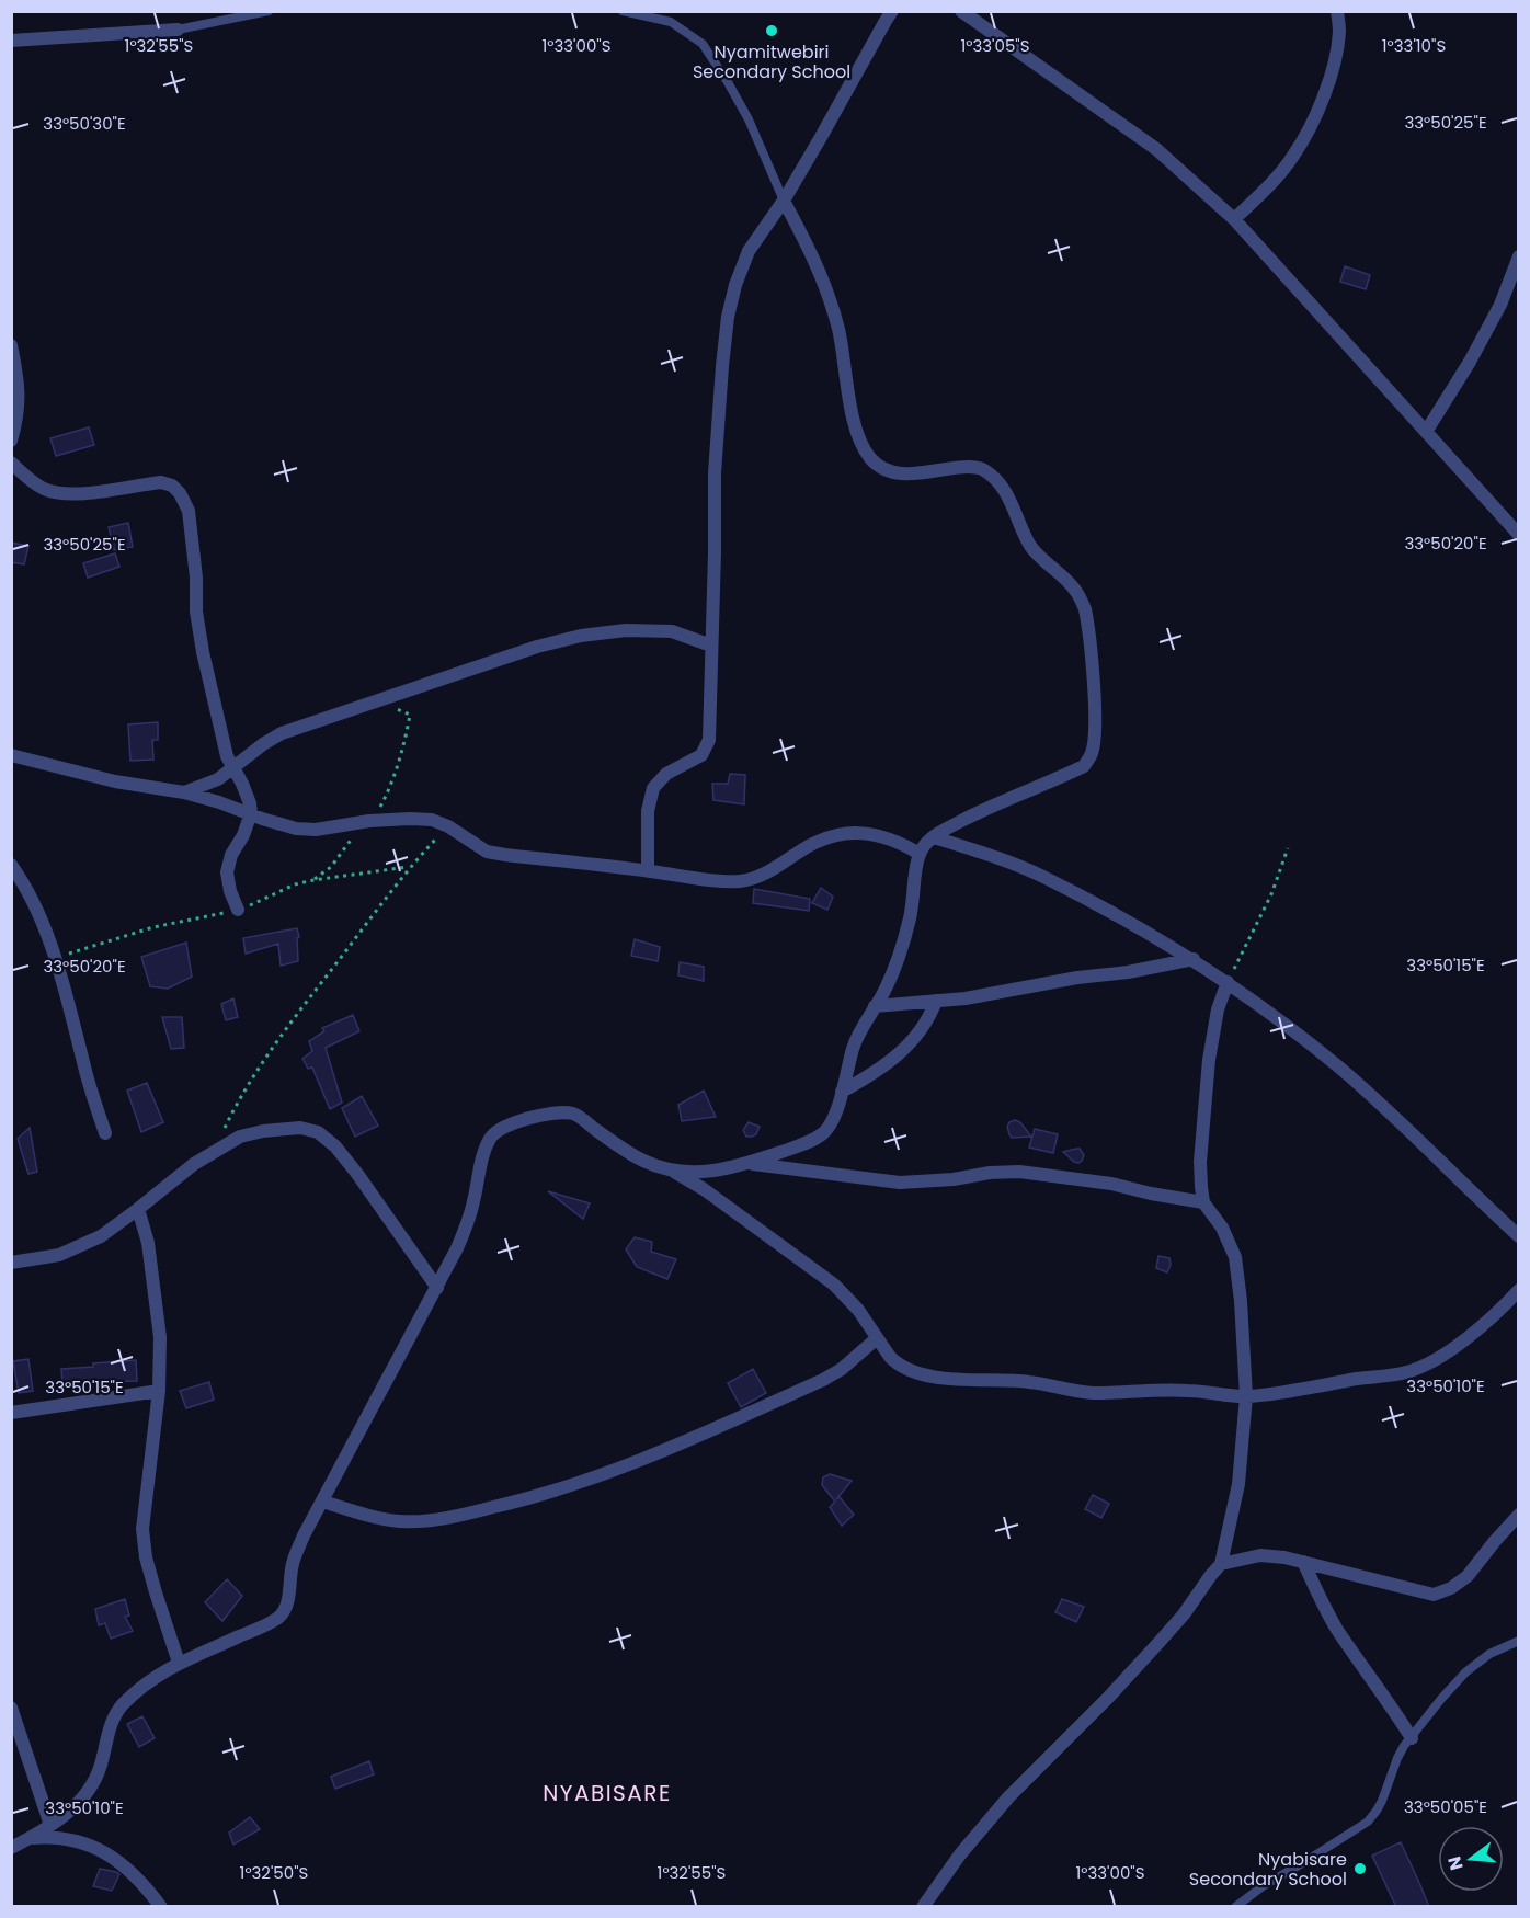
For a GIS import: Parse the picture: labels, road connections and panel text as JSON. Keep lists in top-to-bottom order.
{
  "districts": ["NYABISARE"],
  "places": ["Nyamitwebiri Secondary School", "Nyabisare Secondary School"],
  "north": "left",
  "coordinates": [
    "1°32'55\"S",
    "1°33'00\"S",
    "1°33'05\"S",
    "1°33'10\"S",
    "33°50'25\"E",
    "33°50'30\"E",
    "33°50'20\"E",
    "33°50'15\"E",
    "33°50'10\"E",
    "33°50'05\"E",
    "1°32'50\"S"
  ]
}
